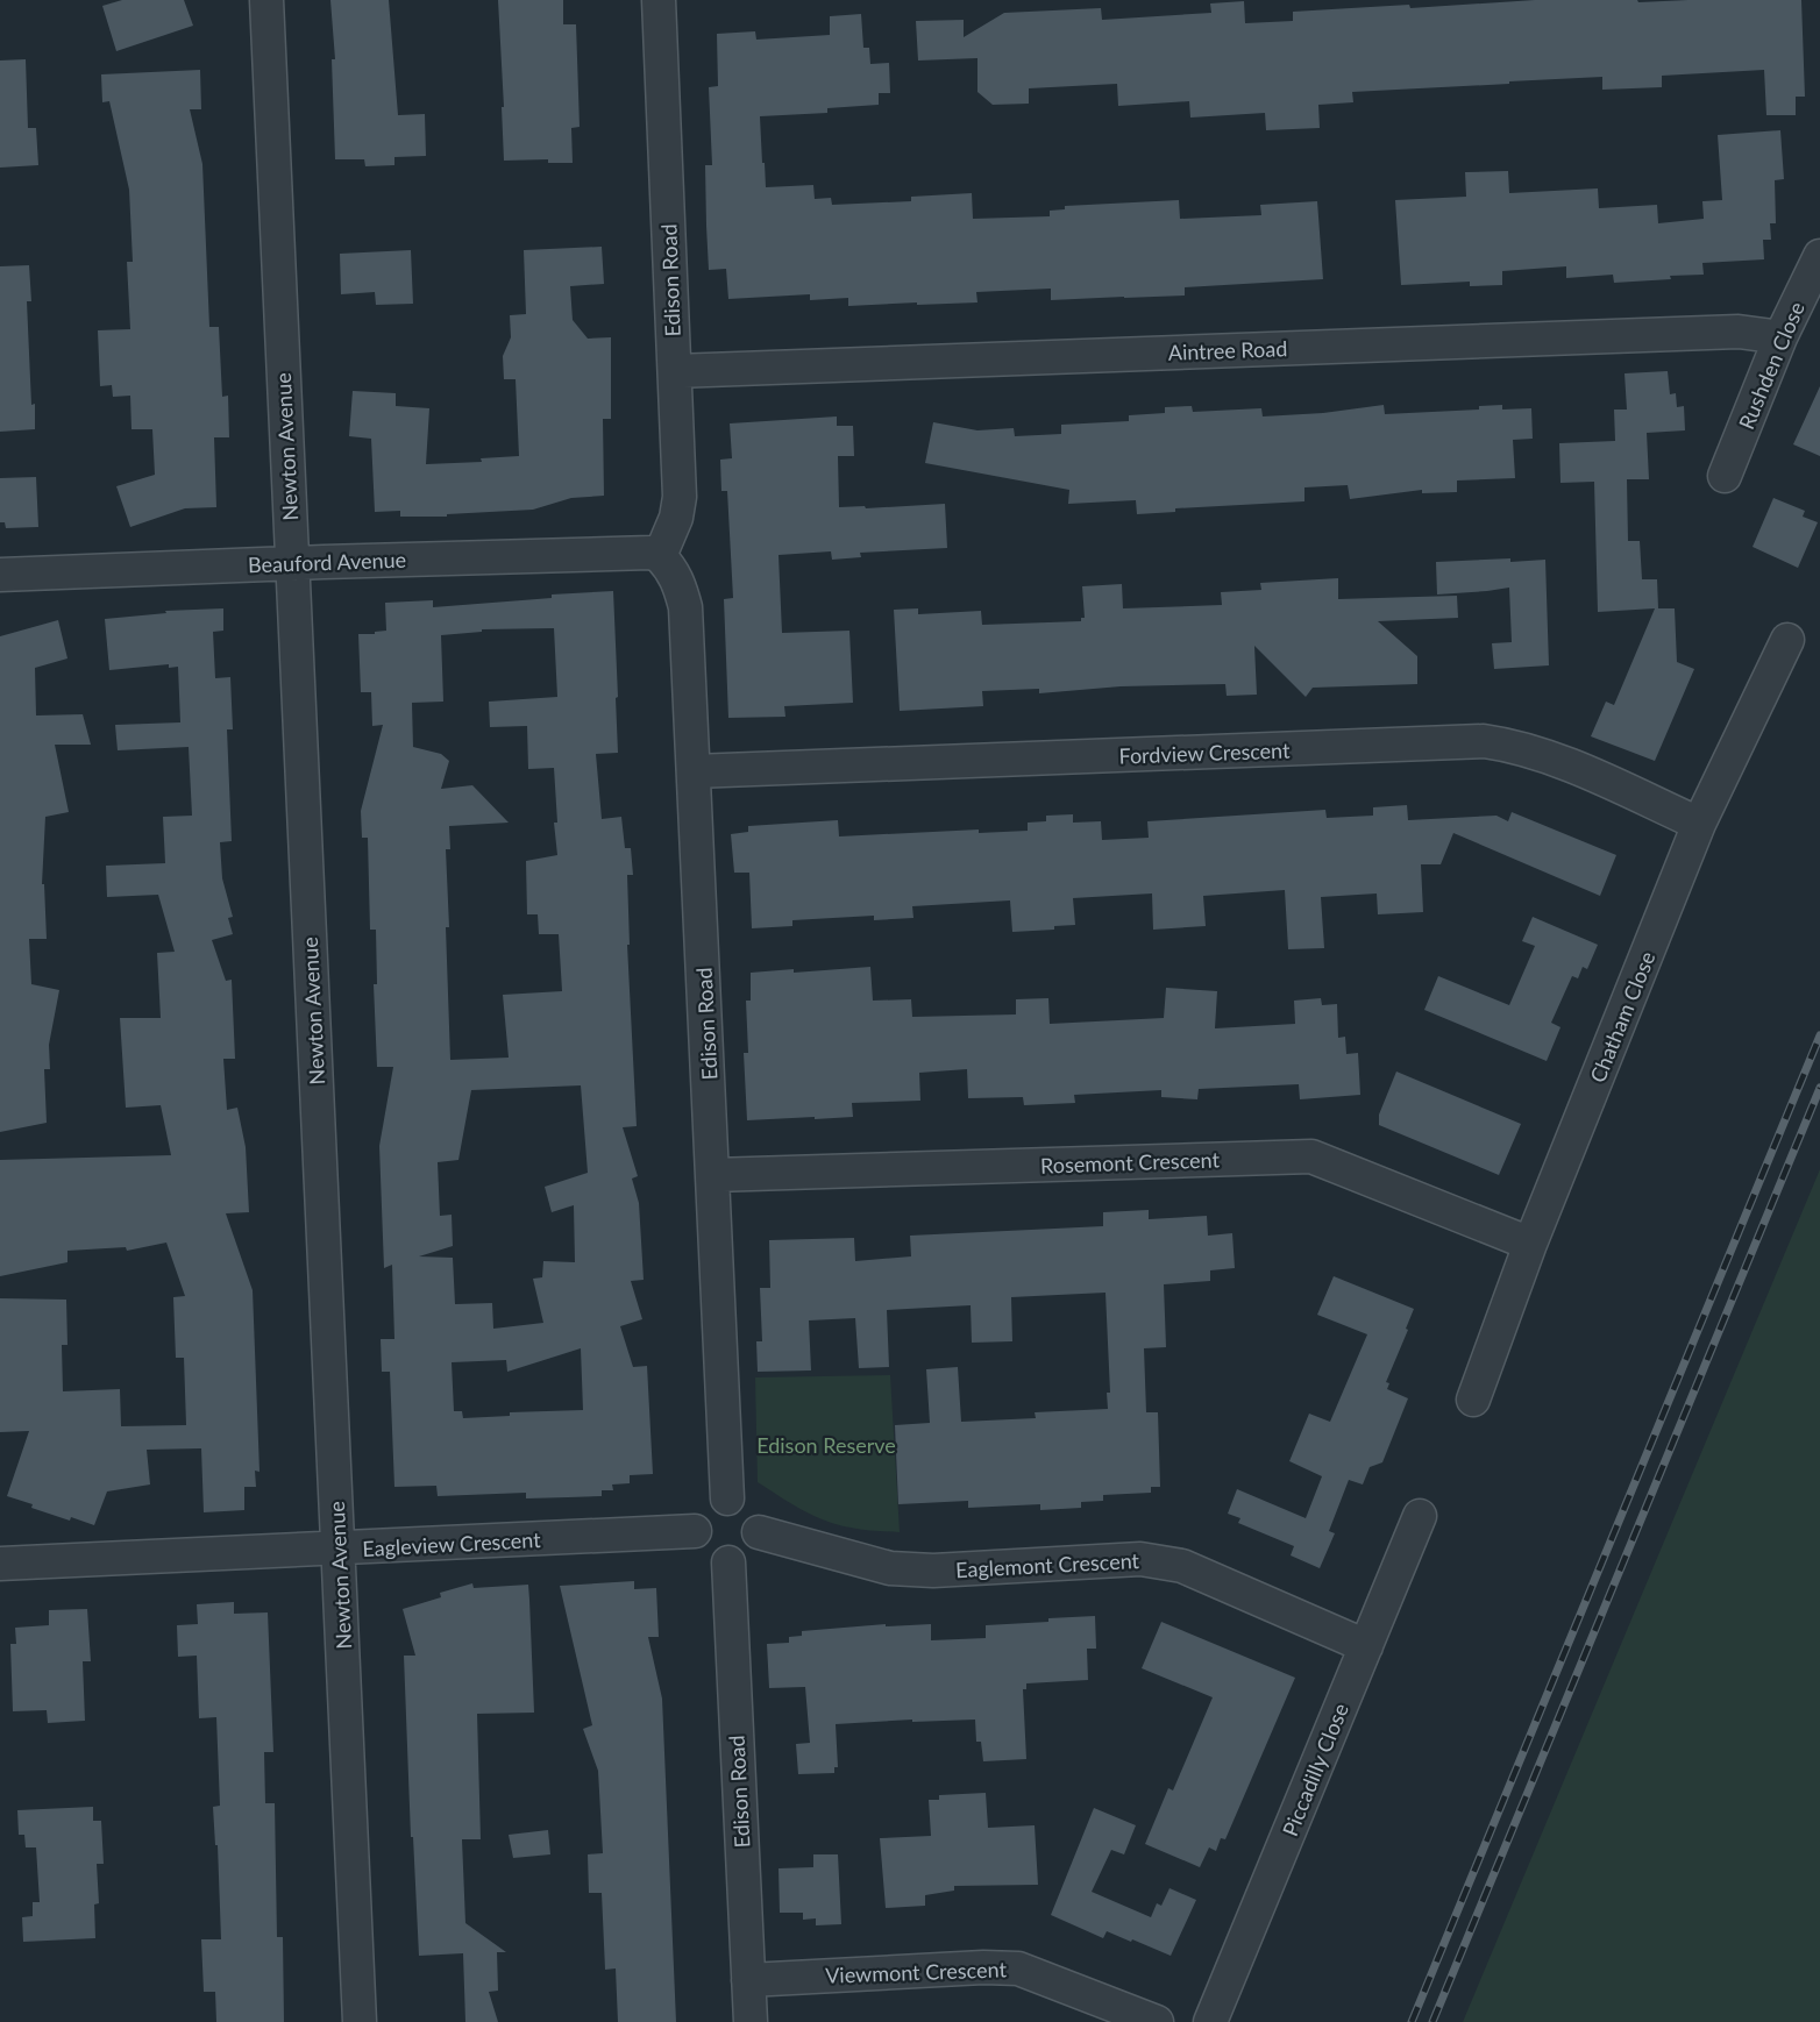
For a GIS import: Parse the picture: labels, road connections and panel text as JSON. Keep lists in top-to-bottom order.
{
  "streets": {
    "street": [
      "Edison Road",
      "Aintree Road",
      "Rushden Close",
      "Newton Avenue",
      "Beauford Avenue",
      "Fordview Crescent",
      "Chatham Close",
      "Rosemont Crescent",
      "Eagleview Crescent",
      "Eaglemont Crescent",
      "Piccadilly Close",
      "Viewmont Crescent"
    ]
  },
  "crossings": [
    ["Edison Road", "Aintree Road"],
    ["Edison Road", "Beauford Avenue"],
    ["Edison Road", "Fordview Crescent"],
    ["Edison Road", "Rosemont Crescent"],
    ["Edison Road", "Eagleview Crescent"],
    ["Edison Road", "Eaglemont Crescent"],
    ["Edison Road", "Viewmont Crescent"],
    ["Aintree Road", "Rushden Close"],
    ["Newton Avenue", "Beauford Avenue"],
    ["Newton Avenue", "Eagleview Crescent"],
    ["Fordview Crescent", "Chatham Close"],
    ["Chatham Close", "Rosemont Crescent"],
    ["Eagleview Crescent", "Eaglemont Crescent"],
    ["Eaglemont Crescent", "Piccadilly Close"]
  ],
  "parks": ["Edison Reserve"]
}
